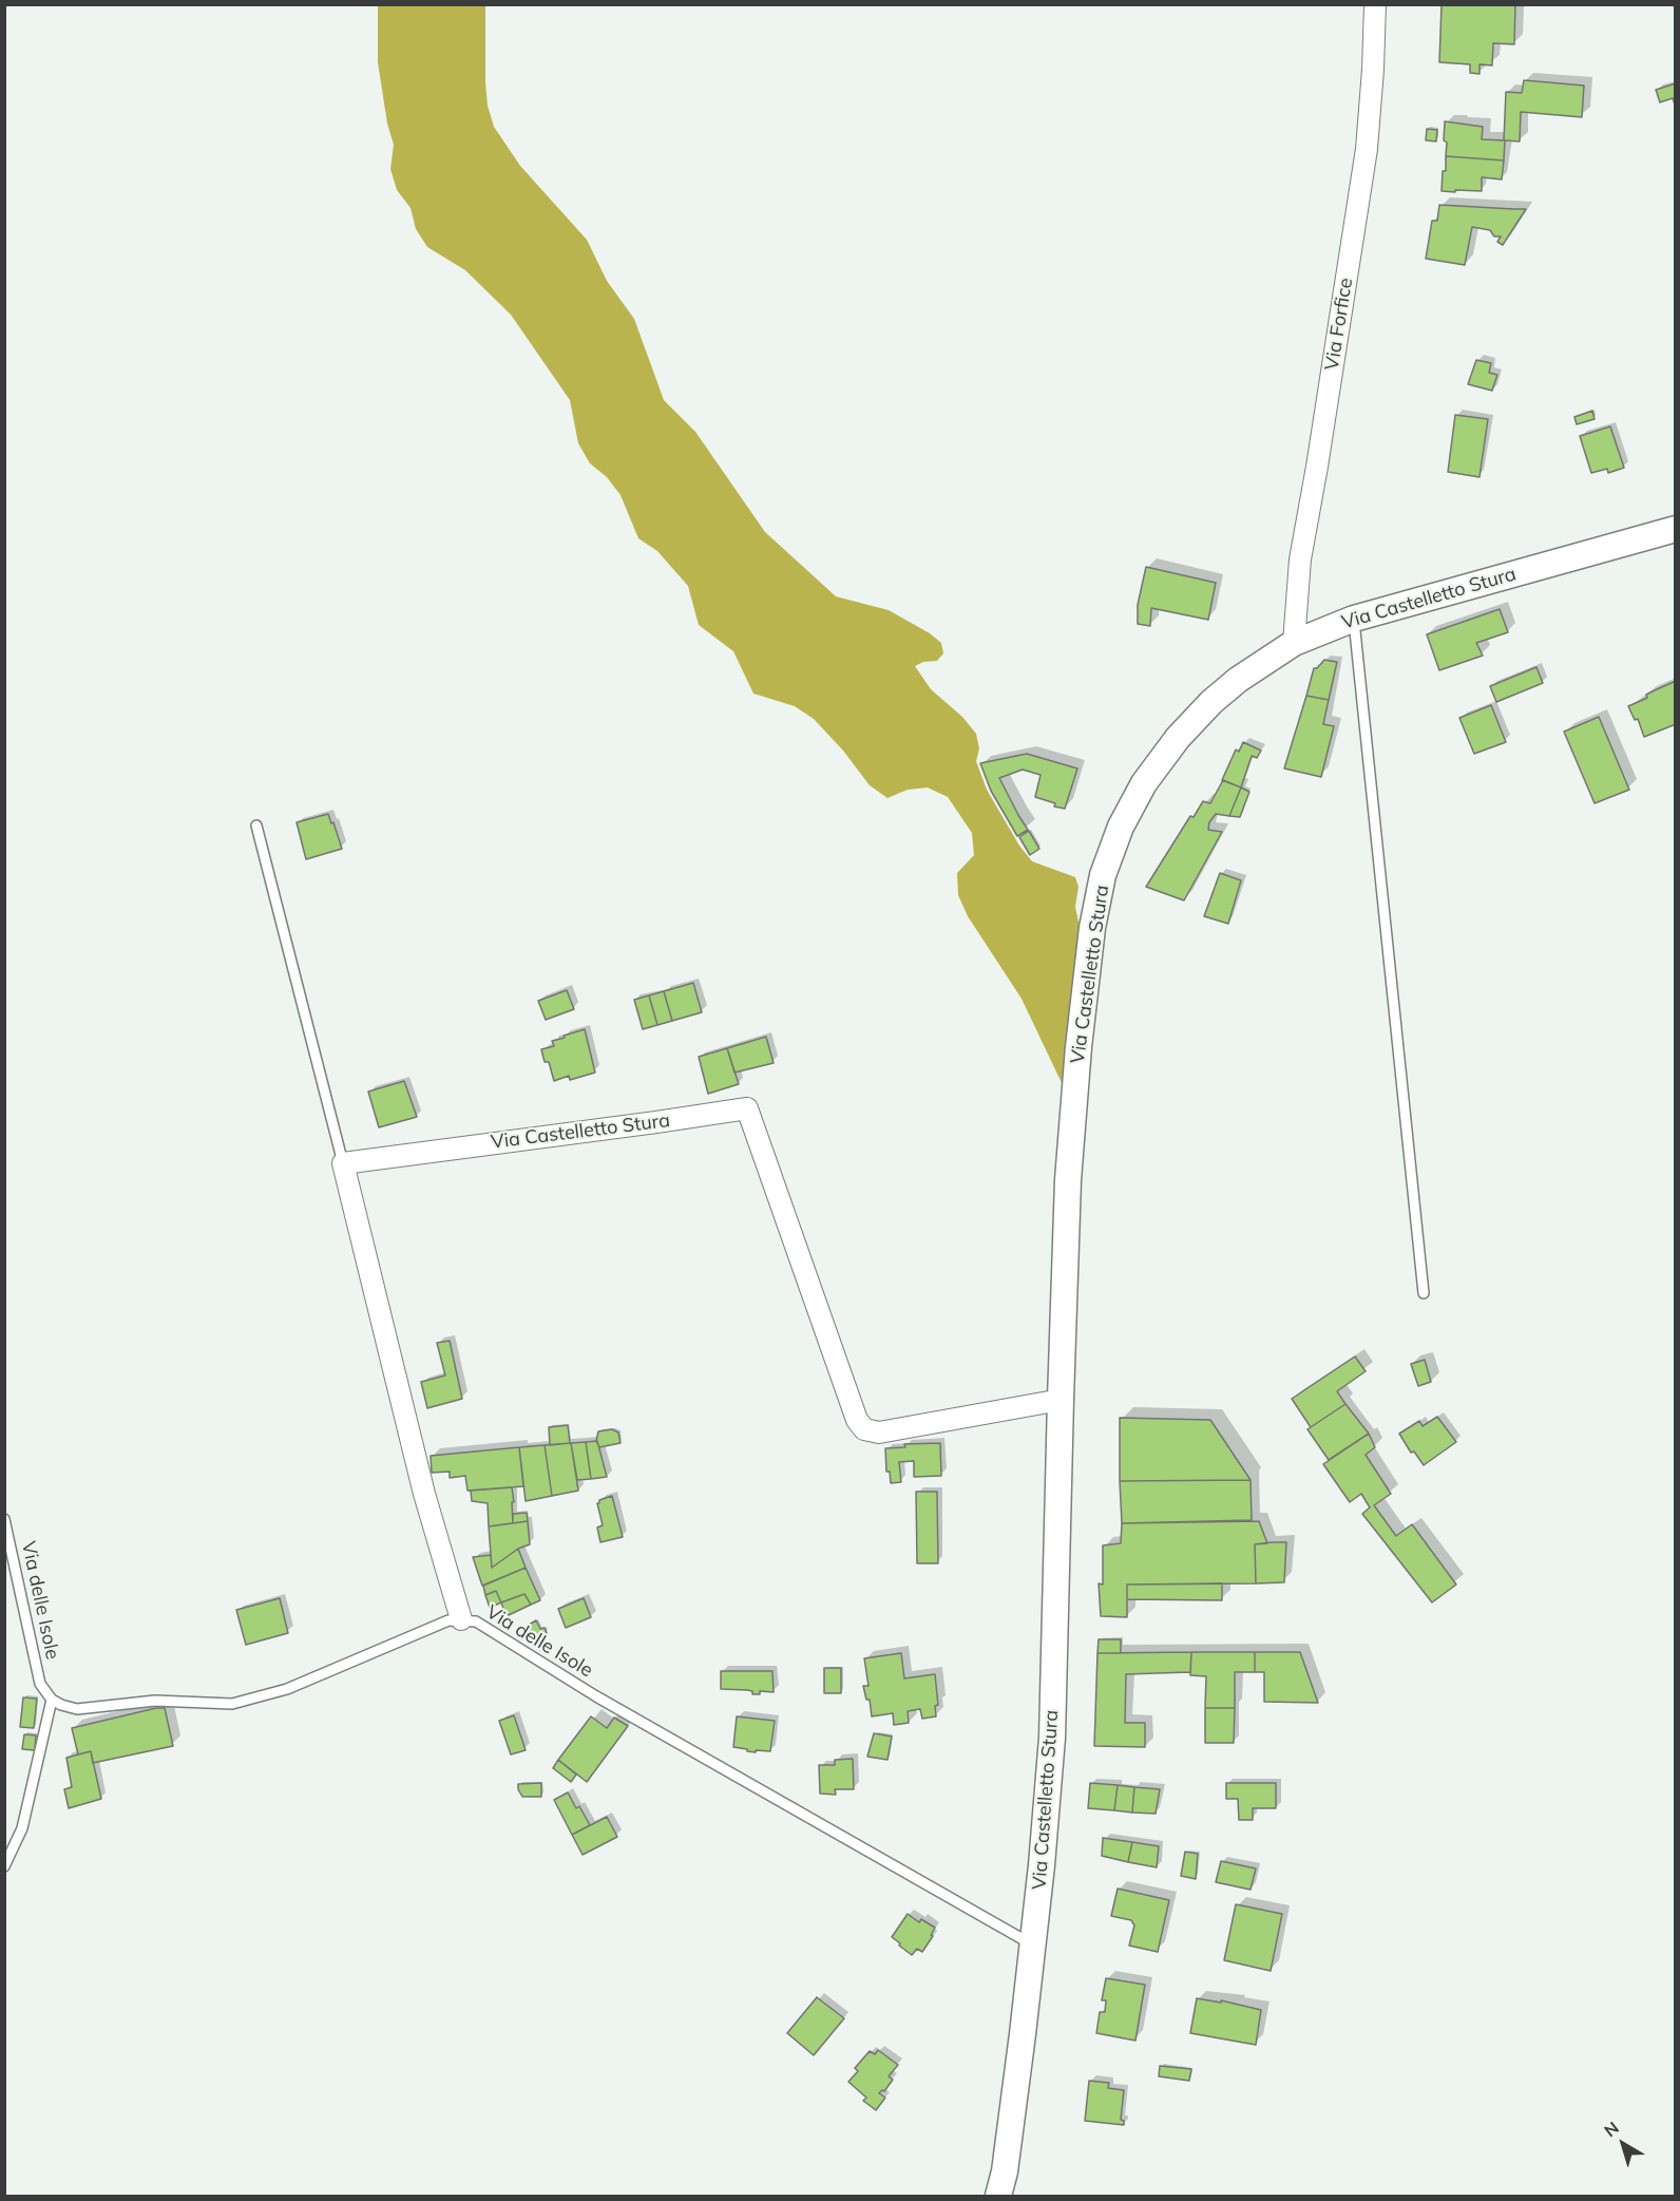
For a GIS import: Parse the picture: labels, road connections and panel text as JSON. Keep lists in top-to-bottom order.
{
  "streets": {
    "street": ["Via Forfice", "Via Castelletto Stura"],
    "lane": ["Via delle Isole"]
  },
  "crossings": [
    ["Via Forfice", "Via Castelletto Stura"],
    ["Via Castelletto Stura", "Via delle Isole"]
  ],
  "north": "top left"
}
